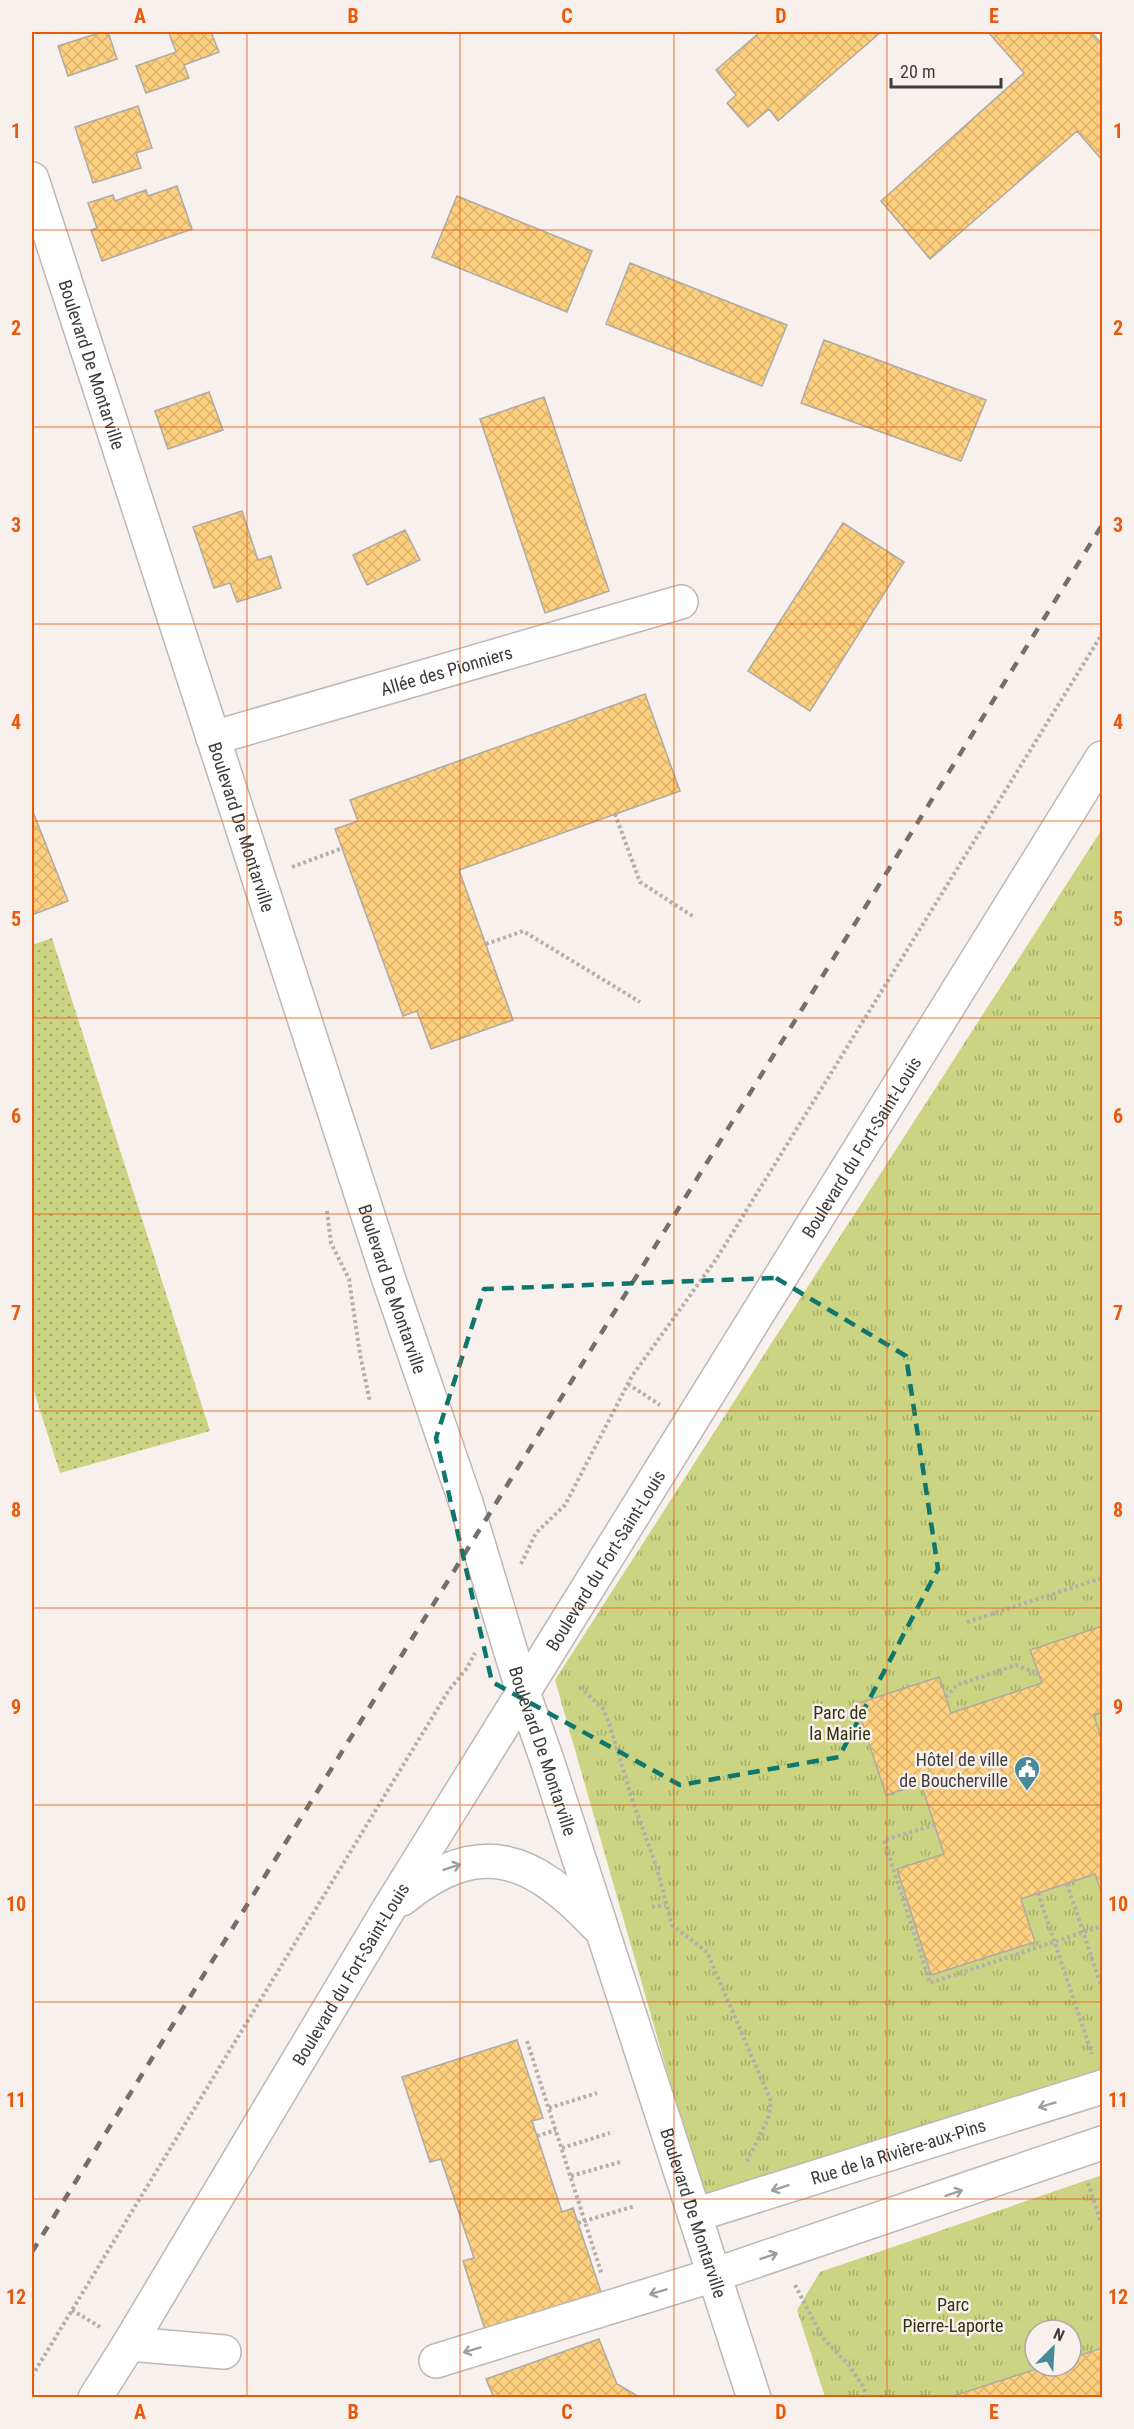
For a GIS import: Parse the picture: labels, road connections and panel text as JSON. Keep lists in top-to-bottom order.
{
  "streets": {
    "street": [
      "Boulevard De Montarville",
      "Allée des Pionniers",
      "Boulevard du Fort-Saint-Louis",
      "Rue de la Rivière-aux-Pins"
    ]
  },
  "crossings": [
    ["Boulevard De Montarville", "Allée des Pionniers"],
    ["Boulevard De Montarville", "Boulevard du Fort-Saint-Louis"],
    ["Boulevard De Montarville", "Rue de la Rivière-aux-Pins"]
  ],
  "parks": ["Parc de la Mairie", "Parc Pierre-Laporte"],
  "places": {
    "public building": ["Hôtel de ville de Boucherville"]
  },
  "scale_bar": "20 m",
  "north": "top right",
  "grid": {
    "columns": [
      "A",
      "B",
      "C",
      "D",
      "E"
    ],
    "rows": [
      "1",
      "2",
      "3",
      "4",
      "5",
      "6",
      "7",
      "8",
      "9",
      "10",
      "11",
      "12"
    ]
  }
}
